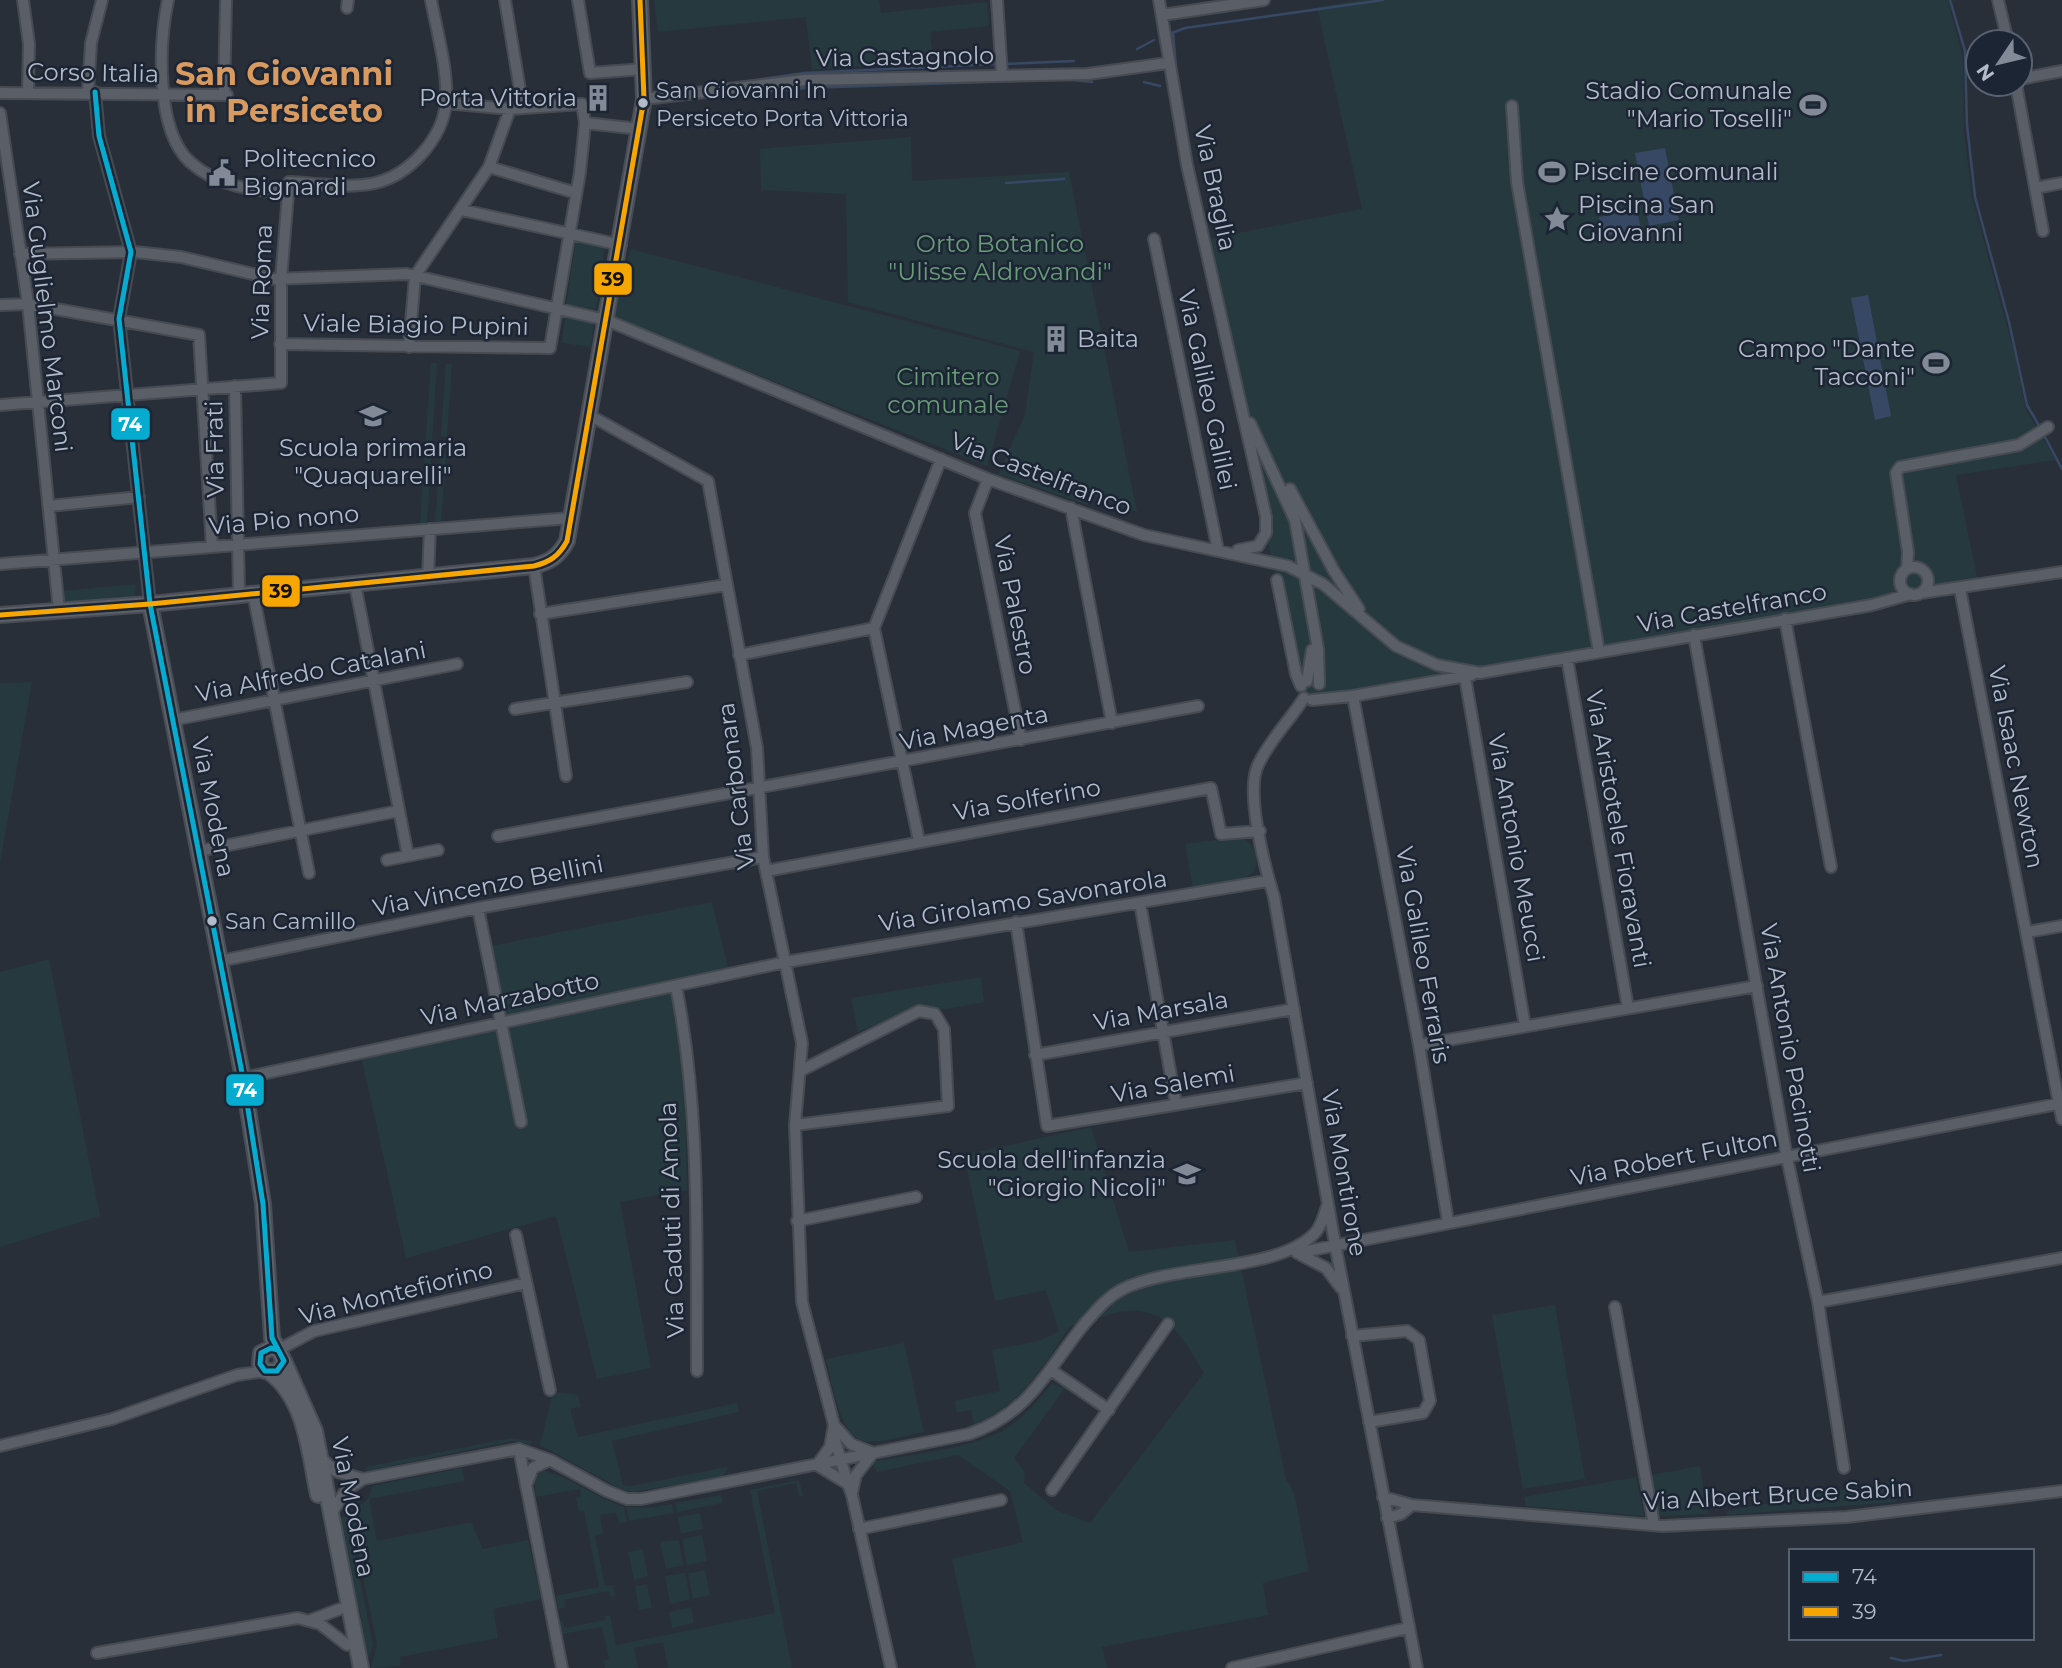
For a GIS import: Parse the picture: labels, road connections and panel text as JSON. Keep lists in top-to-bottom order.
{
  "streets": {
    "main road": ["Via Modena"],
    "street": [
      "Via Castagnolo",
      "Corso Italia",
      "Via Braglia",
      "Via Roma",
      "Via Guglielmo Marconi",
      "Viale Biagio Pupini",
      "Via Galileo Galilei",
      "Via Frati",
      "Via Castelfranco",
      "Via Pio nono",
      "Via Palestro",
      "Via Alfredo Catalani",
      "Via Magenta",
      "Via Isaac Newton",
      "Via Carbonara",
      "Via Solferino",
      "Via Aristotele Fioravanti",
      "Via Antonio Meucci",
      "Via Vincenzo Bellini",
      "Via Girolamo Savonarola",
      "Via Galileo Ferraris",
      "Via Marzabotto",
      "Via Marsala",
      "Via Antonio Pacinotti",
      "Via Salemi",
      "Via Robert Fulton",
      "Via Montirone",
      "Via Caduti di Amola",
      "Via Montefiorino",
      "Via Albert Bruce Sabin"
    ]
  },
  "crossings": [
    ["Via Castagnolo", "Via Braglia"],
    ["Via Braglia", "Via Galileo Galilei"],
    ["Via Braglia", "Via Castelfranco"],
    ["Via Roma", "Viale Biagio Pupini"],
    ["Via Roma", "Via Frati"],
    ["Via Roma", "Via Castelfranco"],
    ["Via Guglielmo Marconi", "Via Castelfranco"],
    ["Via Guglielmo Marconi", "Via Pio nono"],
    ["Viale Biagio Pupini", "Via Castelfranco"],
    ["Via Galileo Galilei", "Via Castelfranco"],
    ["Via Frati", "Via Pio nono"],
    ["Via Frati", "Via Alfredo Catalani"],
    ["Via Castelfranco", "Via Palestro"],
    ["Via Castelfranco", "Via Isaac Newton"],
    ["Via Castelfranco", "Via Aristotele Fioravanti"],
    ["Via Castelfranco", "Via Antonio Meucci"],
    ["Via Castelfranco", "Via Galileo Ferraris"],
    ["Via Castelfranco", "Via Antonio Pacinotti"],
    ["Via Castelfranco", "Via Montirone"],
    ["Via Palestro", "Via Magenta"],
    ["Via Alfredo Catalani", "Via Modena"],
    ["Via Magenta", "Via Carbonara"],
    ["Via Isaac Newton", "Via Robert Fulton"],
    ["Via Carbonara", "Via Solferino"],
    ["Via Carbonara", "Via Vincenzo Bellini"],
    ["Via Carbonara", "Via Girolamo Savonarola"],
    ["Via Carbonara", "Via Marzabotto"],
    ["Via Carbonara", "Via Robert Fulton"],
    ["Via Solferino", "Via Montirone"],
    ["Via Modena", "Via Vincenzo Bellini"],
    ["Via Modena", "Via Marzabotto"],
    ["Via Modena", "Via Montefiorino"],
    ["Via Girolamo Savonarola", "Via Marzabotto"],
    ["Via Girolamo Savonarola", "Via Montirone"],
    ["Via Galileo Ferraris", "Via Robert Fulton"],
    ["Via Marzabotto", "Via Caduti di Amola"],
    ["Via Marsala", "Via Salemi"],
    ["Via Marsala", "Via Montirone"],
    ["Via Antonio Pacinotti", "Via Robert Fulton"],
    ["Via Salemi", "Via Montirone"],
    ["Via Robert Fulton", "Via Montirone"],
    ["Via Montirone", "Via Albert Bruce Sabin"]
  ],
  "districts": ["San Giovanni in Persiceto"],
  "parks": ["Orto Botanico \"Ulisse Aldrovandi\"", "Cimitero comunale"],
  "places": {
    "building": ["Porta Vittoria", "Baita"],
    "other": ["San Giovanni In Persiceto Porta Vittoria", "San Camillo"],
    "sports": ["Stadio Comunale \"Mario Toselli\"", "Piscine comunali", "Campo \"Dante Tacconi\""],
    "public building": ["Politecnico Bignardi"],
    "place": ["Piscina San Giovanni"],
    "school or university": ["Scuola primaria \"Quaquarelli\"", "Scuola dell'infanzia \"Giorgio Nicoli\""]
  },
  "lines": ["transit line 39", "transit line 74"],
  "legend": ["74", "39"],
  "north": "bottom left"
}
